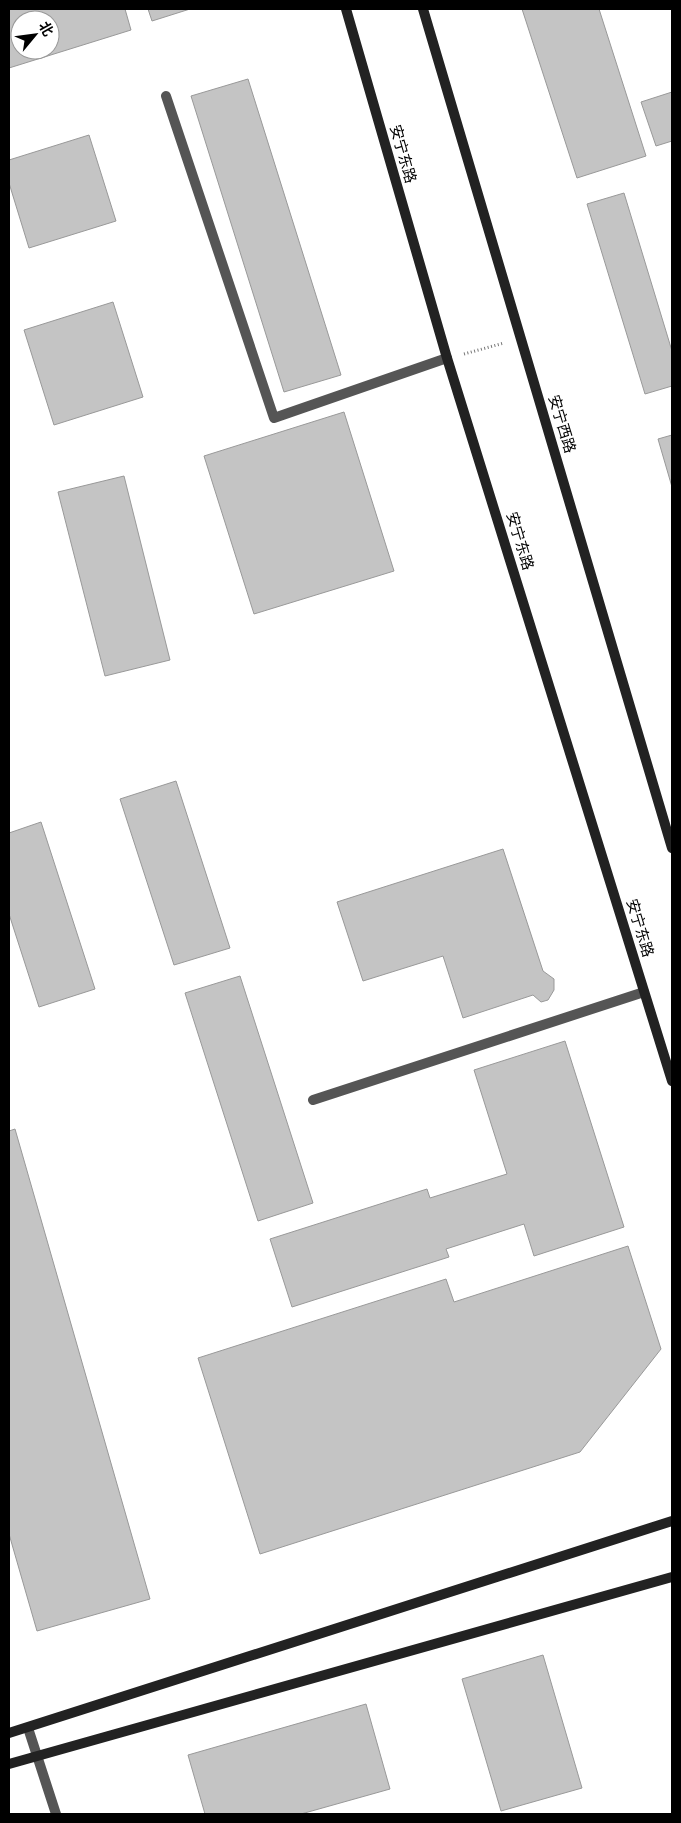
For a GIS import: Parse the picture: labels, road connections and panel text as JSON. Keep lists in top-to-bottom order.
{
  "streets": {
    "main road": ["安宁东路", "安宁西路"]
  },
  "north": "top right"
}
